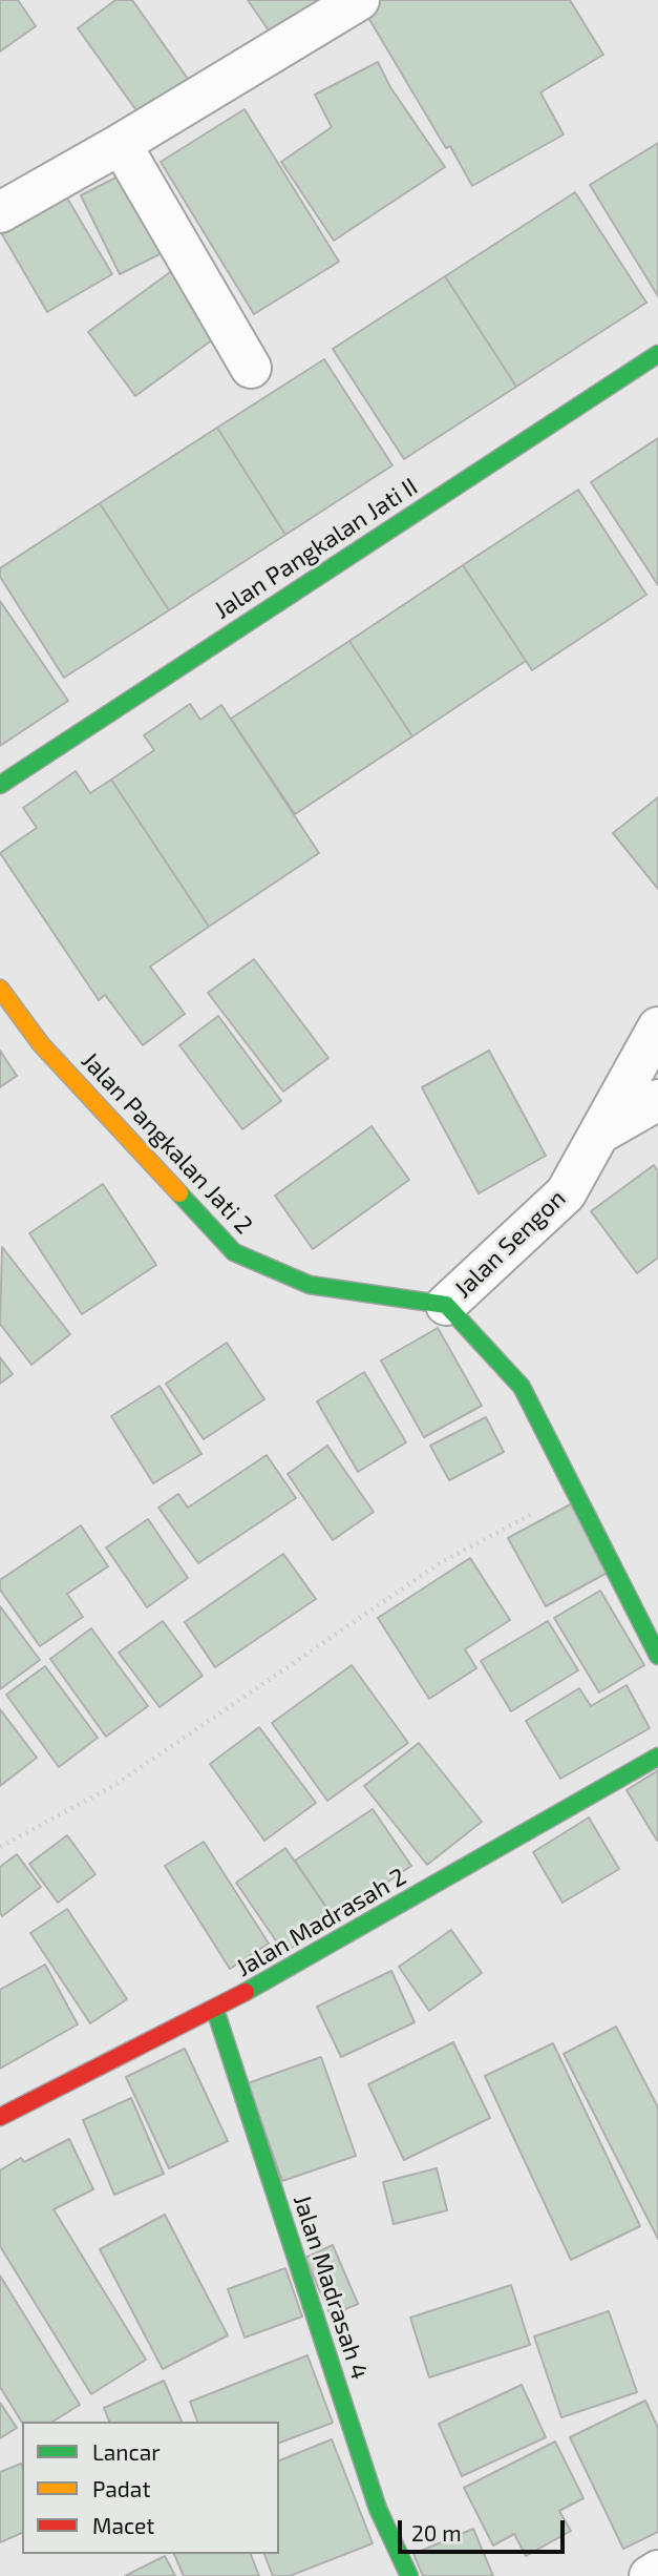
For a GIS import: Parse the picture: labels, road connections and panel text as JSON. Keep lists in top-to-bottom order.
{
  "streets": {
    "street": [
      "Jalan Pangkalan Jati II",
      "Jalan Pangkalan Jati 2",
      "Jalan Sengon",
      "Jalan Madrasah 2",
      "Jalan Madrasah 4"
    ]
  },
  "crossings": [
    ["Jalan Pangkalan Jati 2", "Jalan Sengon"],
    ["Jalan Madrasah 2", "Jalan Madrasah 4"]
  ],
  "legend": ["Lancar", "Padat", "Macet"],
  "scale_bar": "20 m"
}
